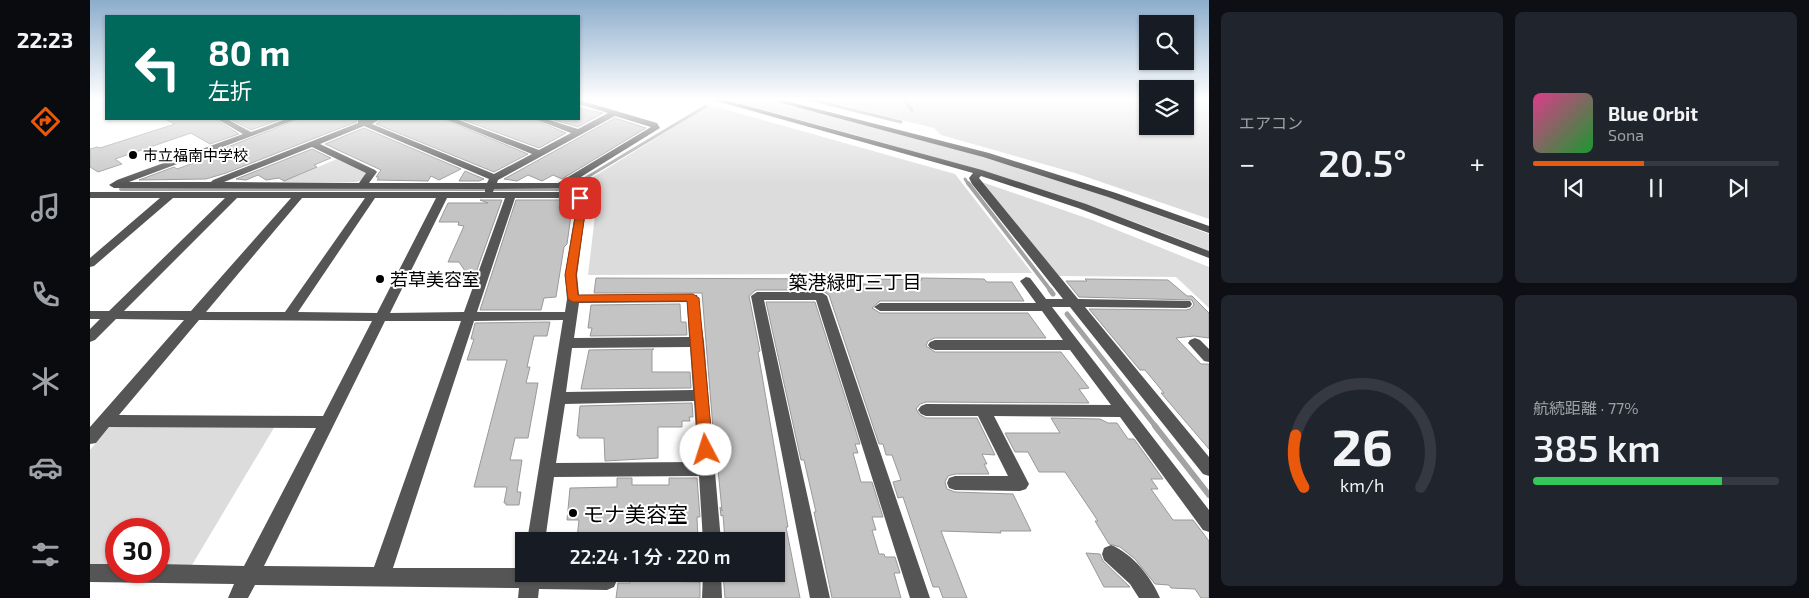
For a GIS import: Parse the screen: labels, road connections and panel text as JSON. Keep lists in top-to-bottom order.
{
  "districts": ["築港緑町三丁目"],
  "places": ["市立福南中学校", "若草美容室", "モナ美容室"],
  "page": {
    "tabs": "22:23",
    "tile": [
      "エアコン",
      ["航続距離 · 77%", "385 km"]
    ],
    "turn": ["80 m", "左折"],
    "song": ["Blue Orbit", "Sona"],
    "heat": ["−", "20.5°", "+"],
    "limit": "30",
    "trip": "22:24 · 1 分 · 220 m",
    "gauge": ["26", "km/h"]
  }
}
